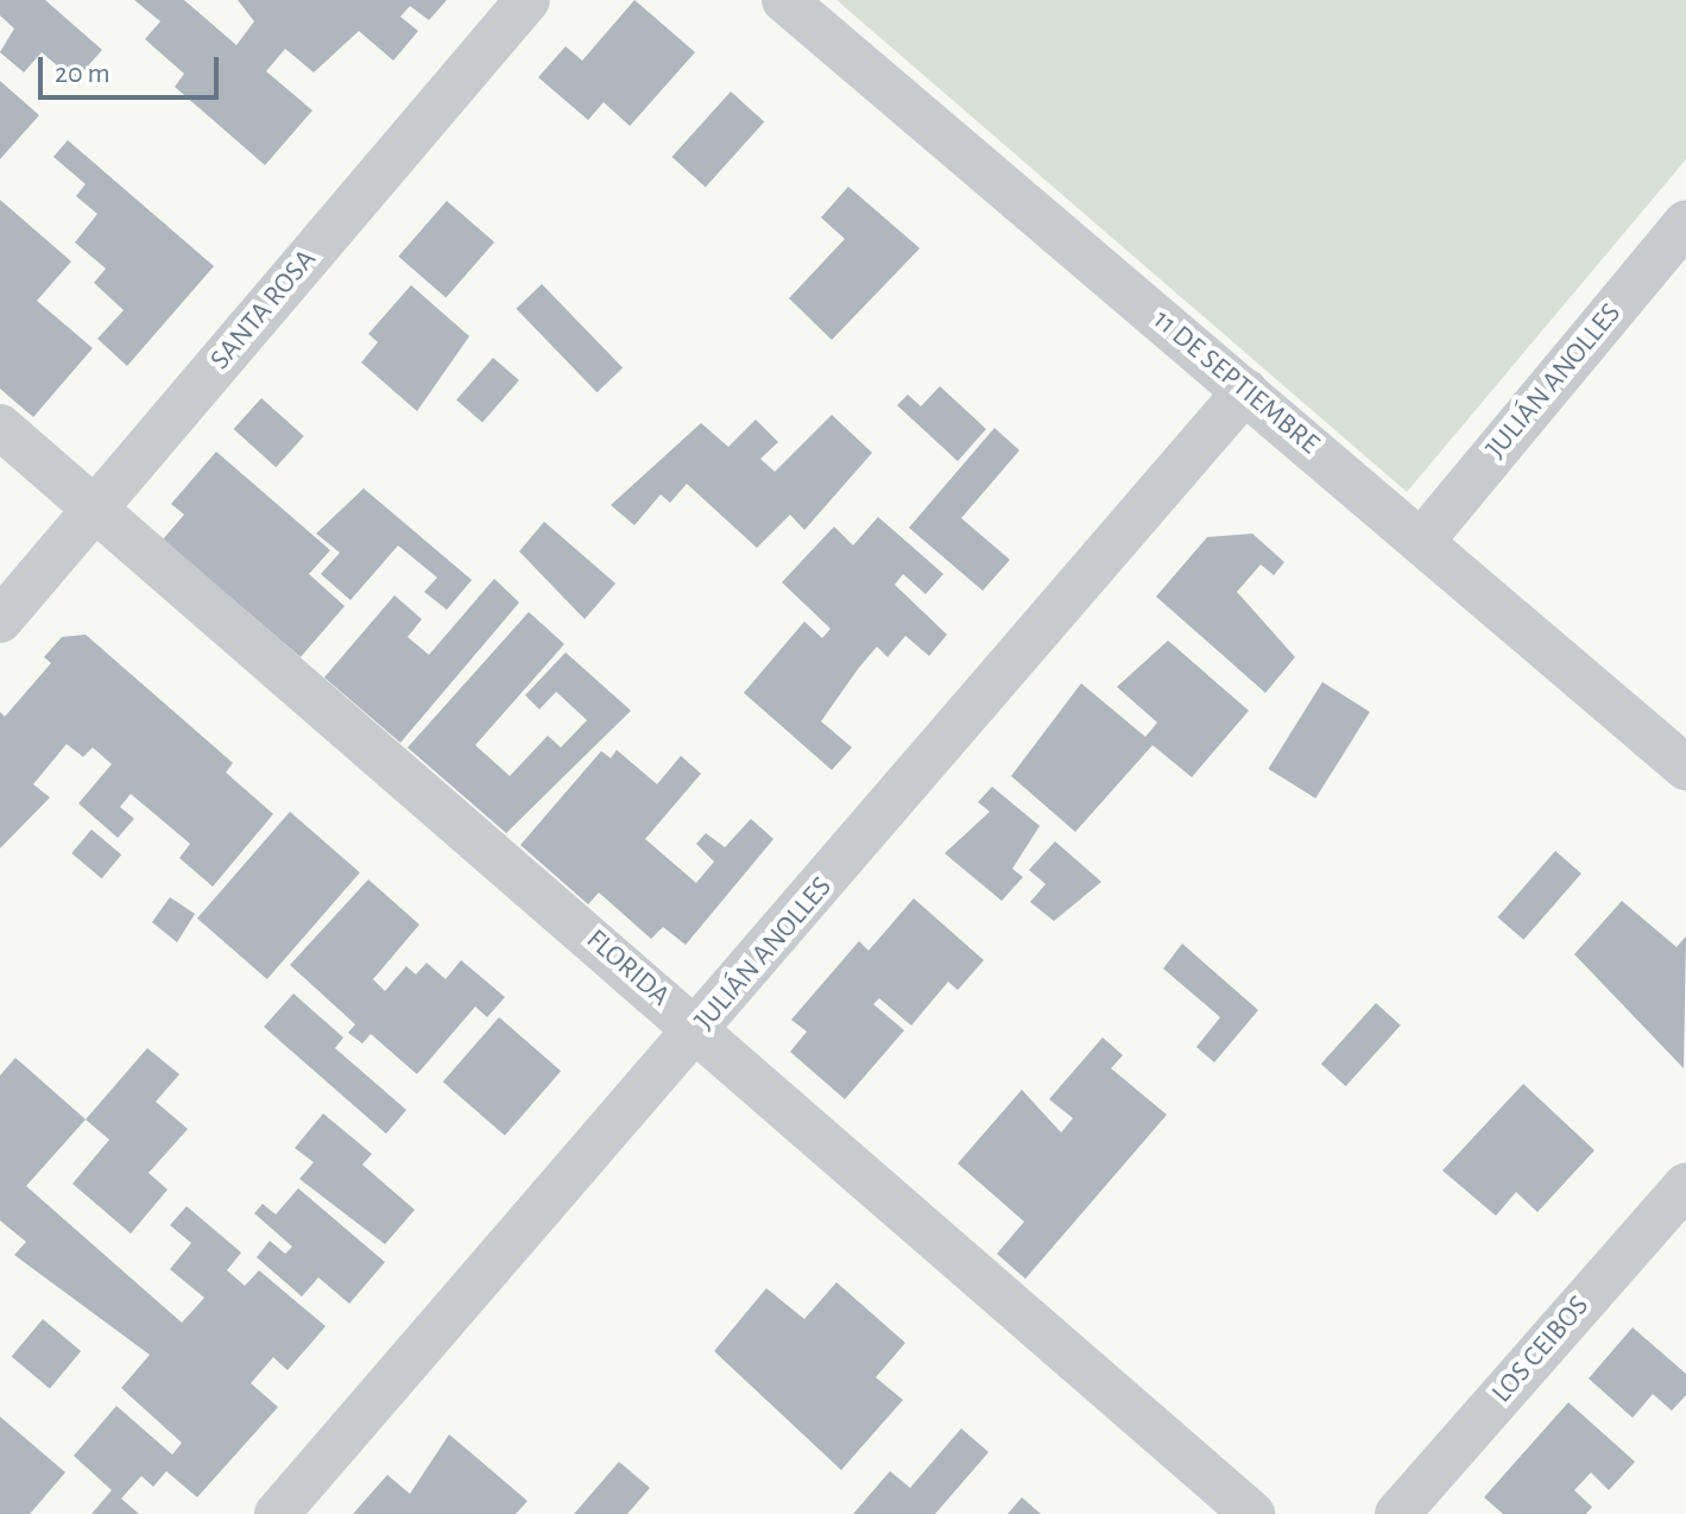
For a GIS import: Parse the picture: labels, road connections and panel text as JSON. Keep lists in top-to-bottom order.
{
  "streets": {
    "street": [
      "SANTA ROSA",
      "JULIÁN ANOLLES",
      "11 DE SEPTIEMBRE",
      "FLORIDA",
      "LOS CEIBOS"
    ]
  },
  "crossings": [
    ["SANTA ROSA", "FLORIDA"],
    ["JULIÁN ANOLLES", "11 DE SEPTIEMBRE"],
    ["JULIÁN ANOLLES", "FLORIDA"]
  ],
  "scale_bar": "20 m"
}
